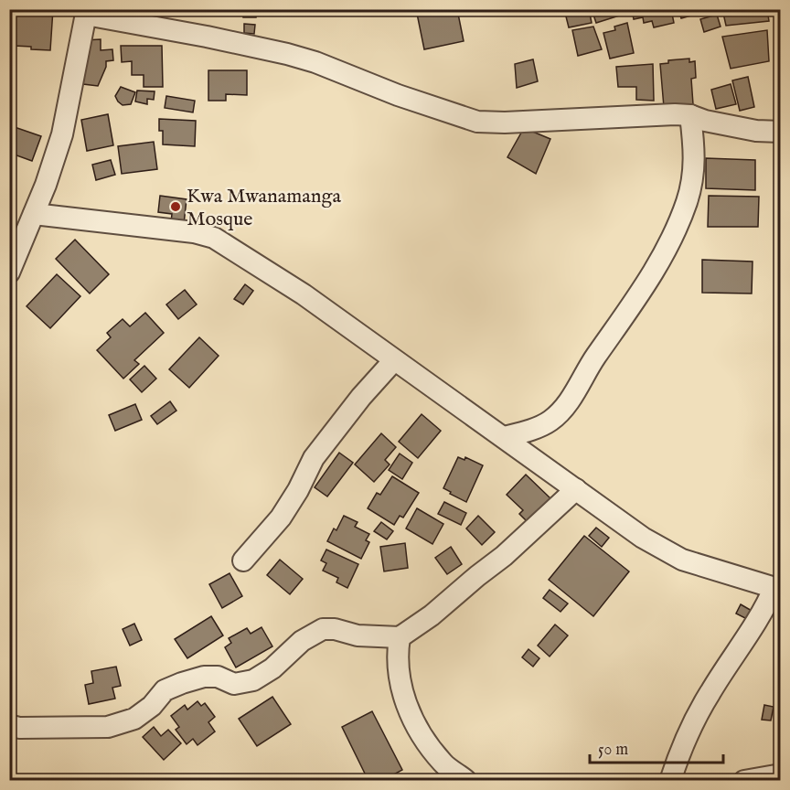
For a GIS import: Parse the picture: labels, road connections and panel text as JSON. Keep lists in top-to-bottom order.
{
  "places": ["Kwa Mwanamanga Mosque"],
  "scale_bar": "50 m"
}
